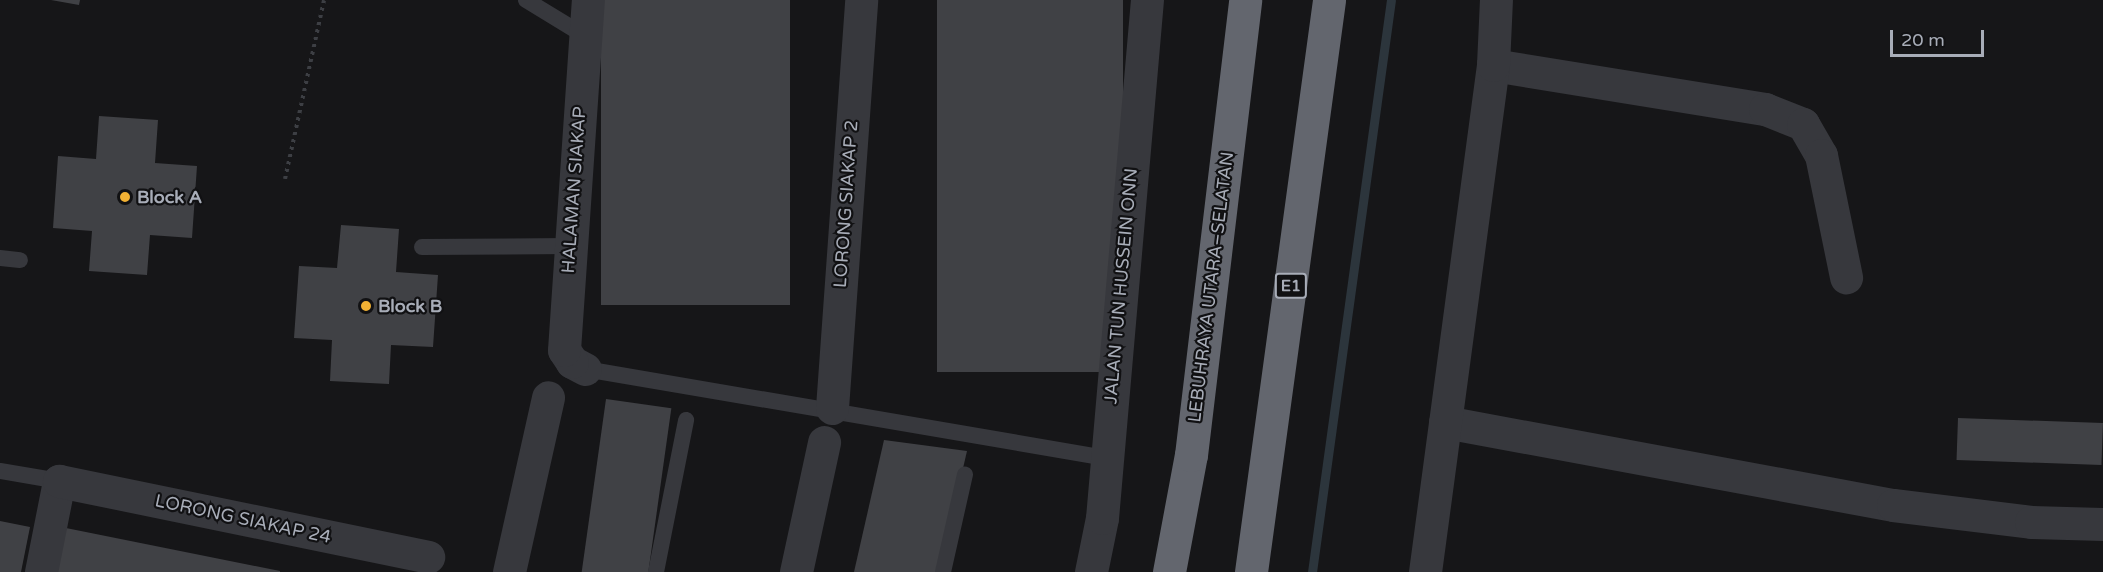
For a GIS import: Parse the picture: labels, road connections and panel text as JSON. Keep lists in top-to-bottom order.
{
  "streets": {
    "highway": ["E1", "LEBUHRAYA UTARA–SELATAN"],
    "street": [
      "HALAMAN SIAKAP",
      "LORONG SIAKAP 2",
      "JALAN TUN HUSSEIN ONN",
      "LORONG SIAKAP 24"
    ]
  },
  "places": ["Block A", "Block B"],
  "scale_bar": "20 m"
}
